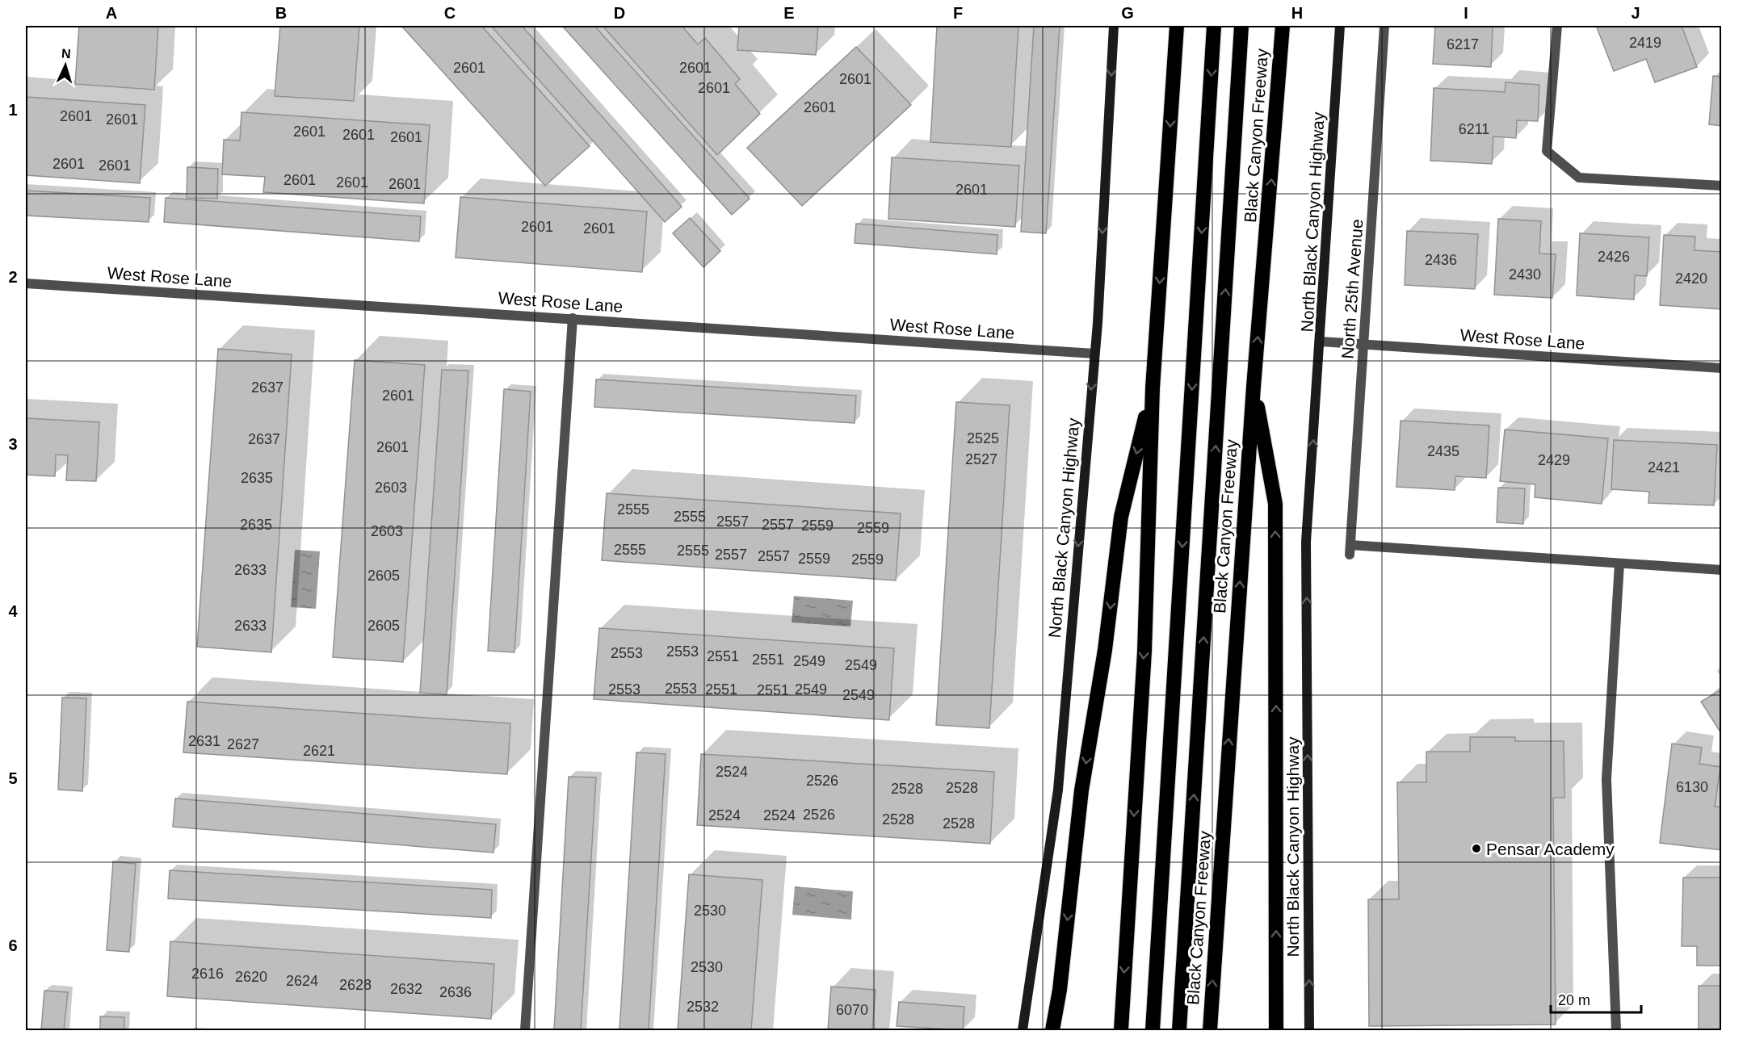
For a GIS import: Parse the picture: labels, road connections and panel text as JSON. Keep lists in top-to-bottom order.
{
  "streets": {
    "highway": ["Black Canyon Freeway"],
    "main road": ["North Black Canyon Highway"],
    "street": ["West Rose Lane", "North 25th Avenue"]
  },
  "crossings": [
    ["North Black Canyon Highway", "West Rose Lane"],
    ["West Rose Lane", "North 25th Avenue"]
  ],
  "places": ["Pensar Academy"],
  "house_numbers": [
    "2419",
    "6217",
    "2601",
    "2601",
    "2601",
    "2601",
    "2601",
    "2601",
    "2601",
    "6211",
    "2601",
    "2601",
    "2601",
    "2601",
    "2601",
    "2601",
    "2601",
    "2601",
    "2601",
    "2601",
    "2601",
    "2426",
    "2436",
    "2430",
    "2420",
    "2637",
    "2601",
    "2525",
    "2637",
    "2601",
    "2435",
    "2527",
    "2429",
    "2421",
    "2635",
    "2603",
    "2555",
    "2555",
    "2557",
    "2635",
    "2557",
    "2559",
    "2559",
    "2603",
    "2555",
    "2555",
    "2557",
    "2557",
    "2559",
    "2559",
    "2633",
    "2605",
    "2633",
    "2605",
    "2553",
    "2553",
    "2551",
    "2551",
    "2549",
    "2549",
    "2553",
    "2553",
    "2551",
    "2549",
    "2551",
    "2549",
    "2631",
    "2627",
    "2621",
    "2524",
    "2526",
    "6130",
    "2528",
    "2528",
    "2526",
    "2524",
    "2524",
    "2528",
    "2528",
    "2530",
    "2530",
    "2616",
    "2620",
    "2624",
    "2628",
    "2632",
    "2636",
    "2532",
    "6070"
  ],
  "scale_bar": "20 m",
  "north": "top",
  "grid": {
    "columns": [
      "A",
      "B",
      "C",
      "D",
      "E",
      "F",
      "G",
      "H",
      "I",
      "J"
    ],
    "rows": [
      "1",
      "2",
      "3",
      "4",
      "5",
      "6"
    ]
  }
}
